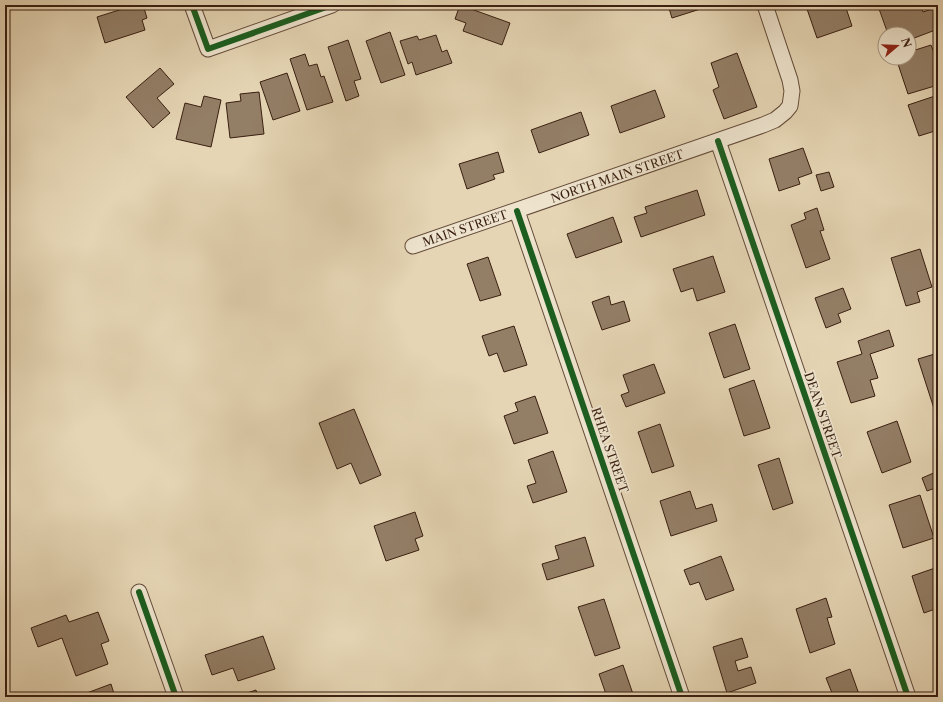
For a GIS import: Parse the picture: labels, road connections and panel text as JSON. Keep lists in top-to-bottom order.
{
  "streets": {
    "street": [
      "NORTH MAIN STREET",
      "MAIN STREET",
      "DEAN STREET",
      "RHEA STREET"
    ]
  },
  "crossings": [
    ["NORTH MAIN STREET", "MAIN STREET"],
    ["NORTH MAIN STREET", "DEAN STREET"],
    ["NORTH MAIN STREET", "RHEA STREET"],
    ["MAIN STREET", "RHEA STREET"]
  ],
  "north": "right"
}
